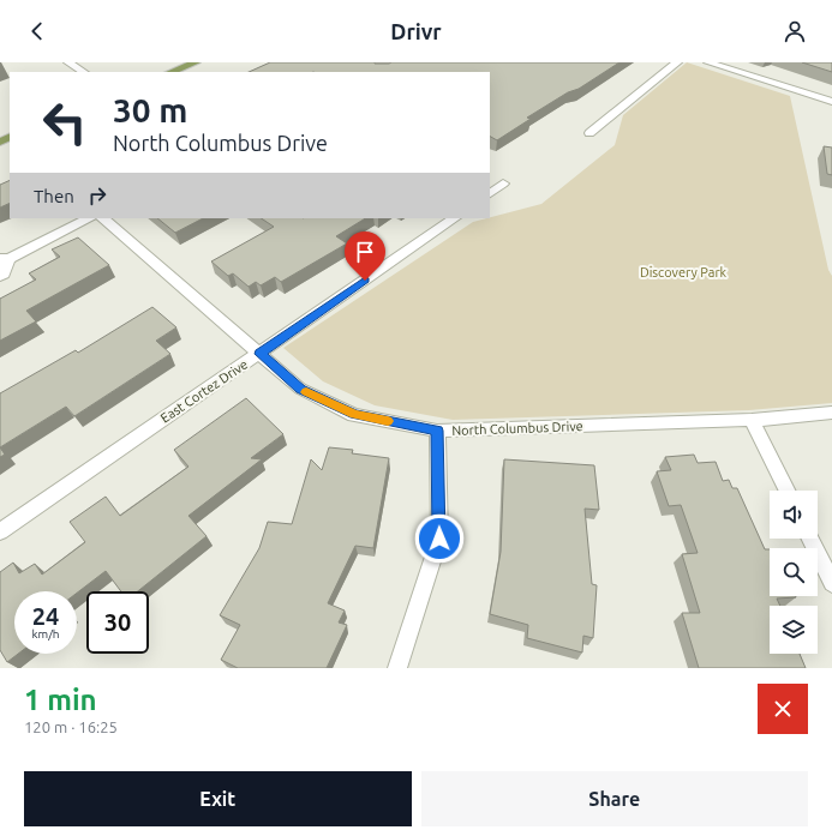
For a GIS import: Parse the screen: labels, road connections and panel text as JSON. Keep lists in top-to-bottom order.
{
  "streets": {
    "street": ["East Cortez Drive", "North Columbus Drive"]
  },
  "crossings": [
    ["East Cortez Drive", "North Columbus Drive"]
  ],
  "parks": ["Discovery Park"],
  "page": {
    "header": "Drivr",
    "turn": ["30 m", "North Columbus Drive"],
    "then": "Then",
    "speed": "24 km/h",
    "limit": "30",
    "heading": ["1 min", "120 m · 16:25"],
    "buttons": ["Exit", "Share"]
  }
}
